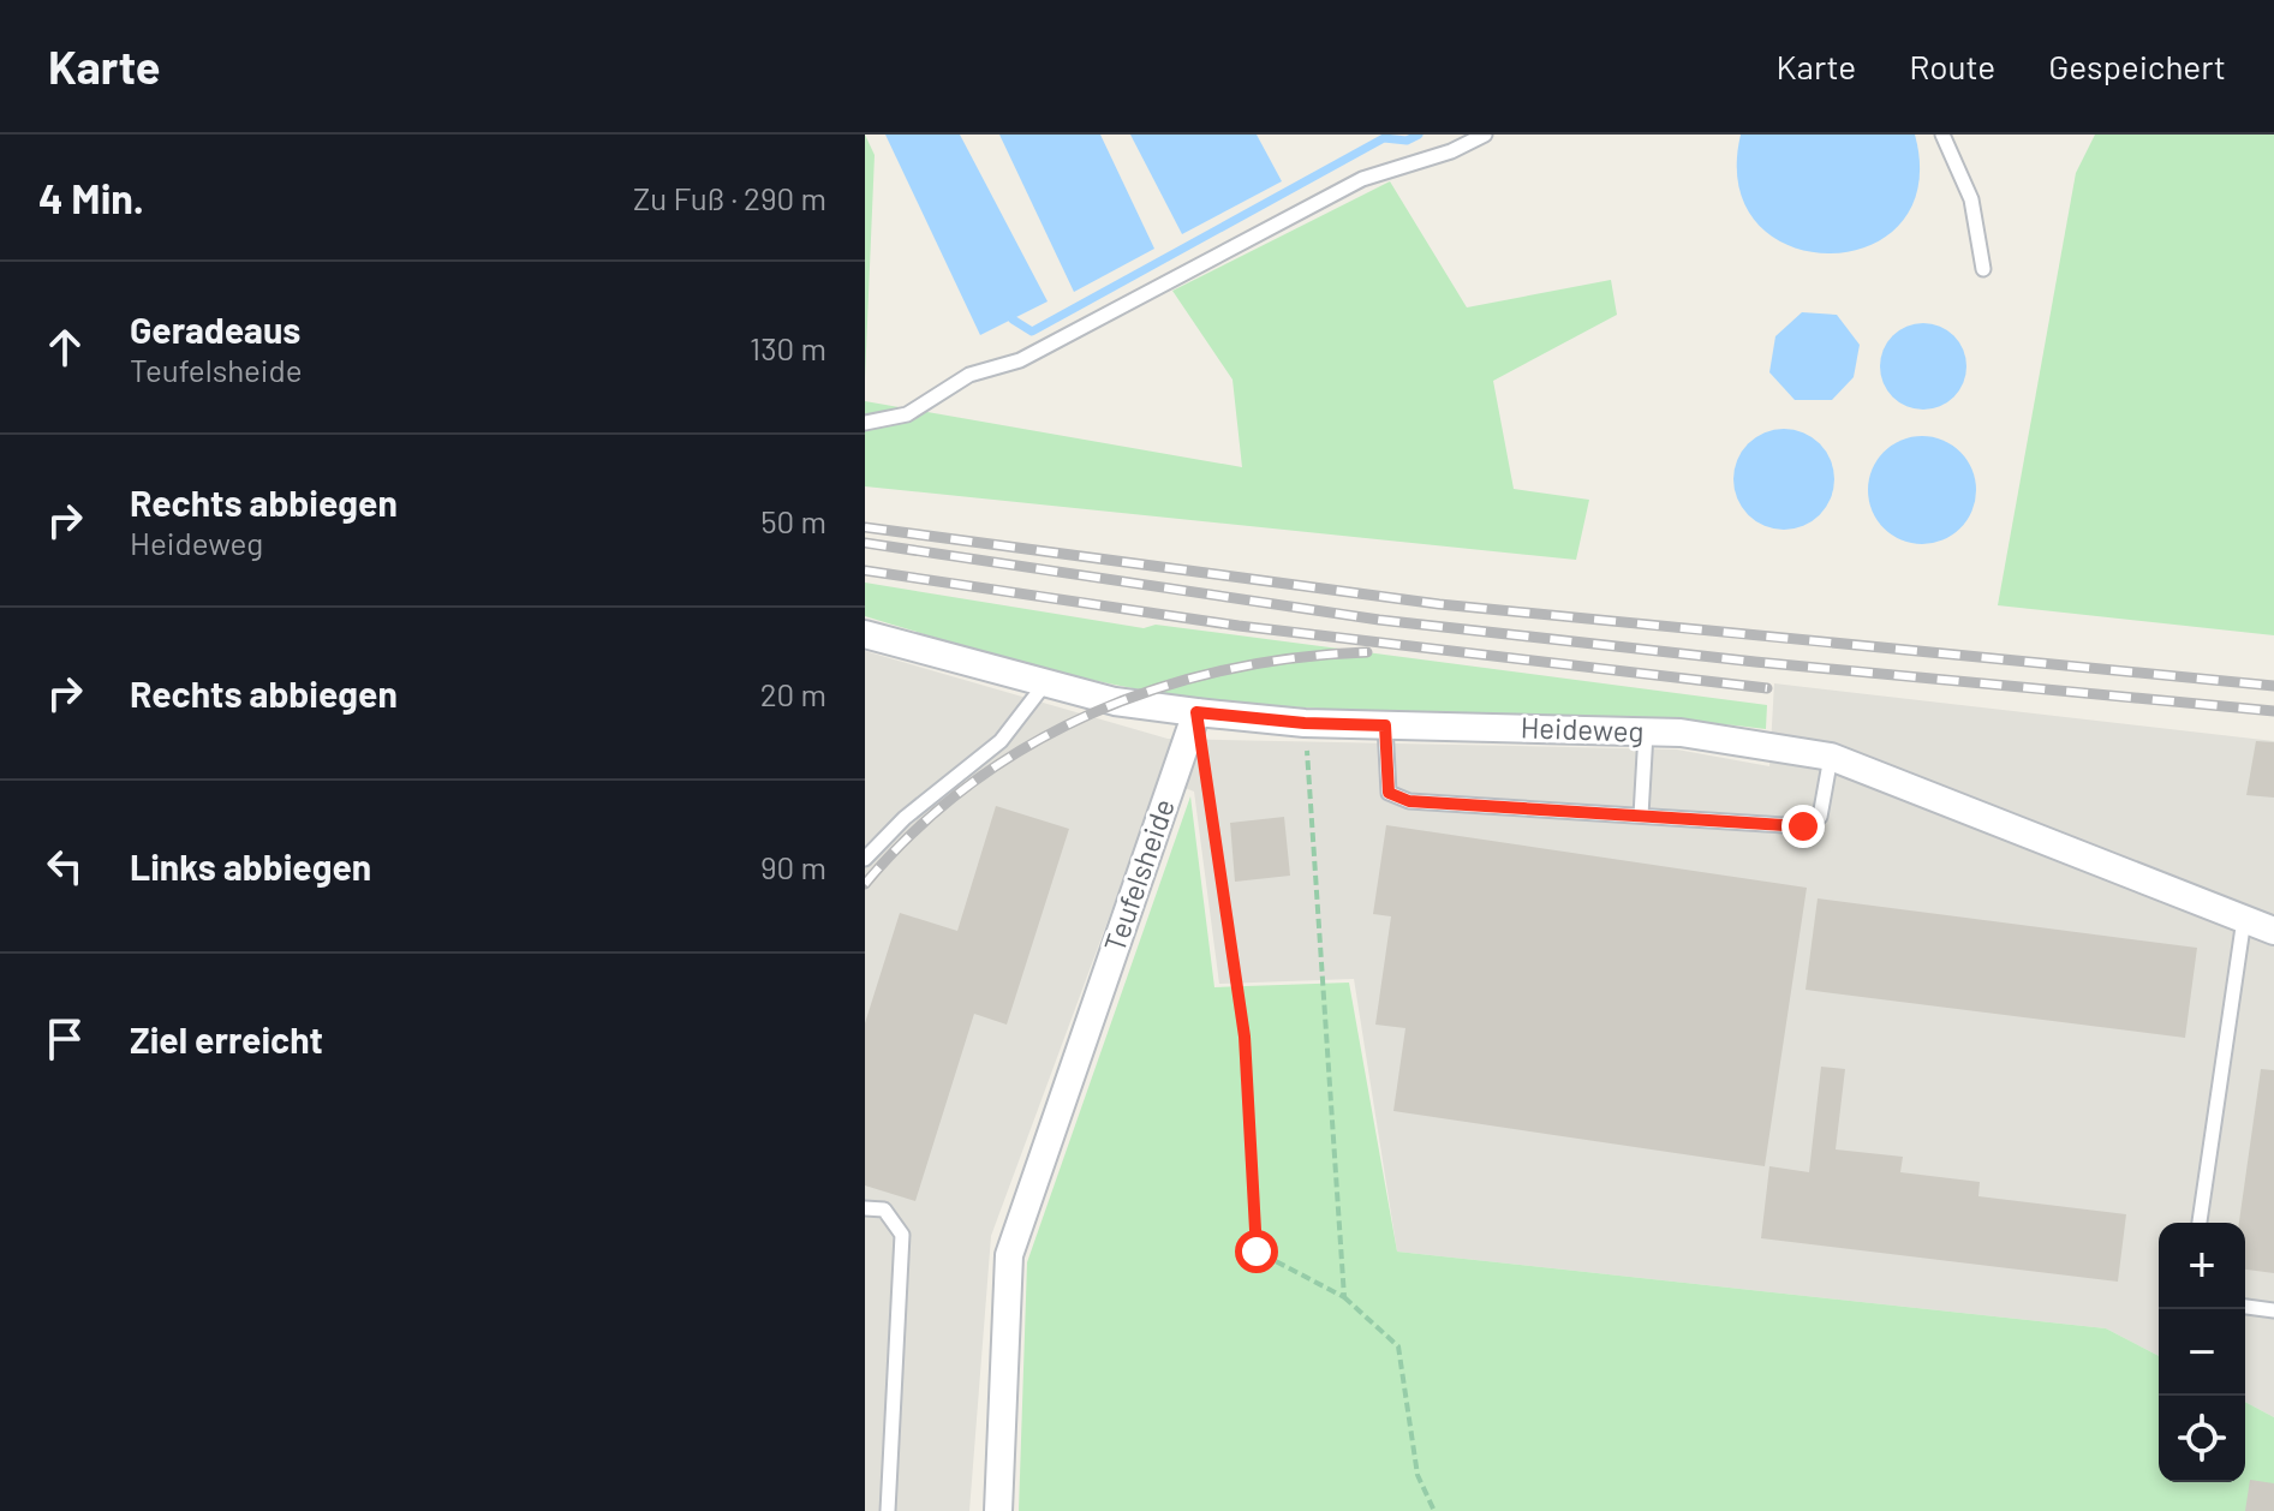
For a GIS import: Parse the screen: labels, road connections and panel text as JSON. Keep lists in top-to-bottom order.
{
  "streets": {
    "street": ["Heideweg", "Teufelsheide"]
  },
  "crossings": [
    ["Heideweg", "Teufelsheide"]
  ],
  "page": {
    "header": "Karte",
    "nav": ["Karte", "Route", "Gespeichert"],
    "heading": ["4 Min.", "Zu Fuß · 290 m"],
    "list": [
      ["Geradeaus", "Teufelsheide", "130 m"],
      ["Rechts abbiegen", "Heideweg", "50 m"],
      ["Rechts abbiegen", "20 m"],
      ["Links abbiegen", "90 m"],
      "Ziel erreicht"
    ],
    "map_buttons": ["+", "−"]
  }
}
